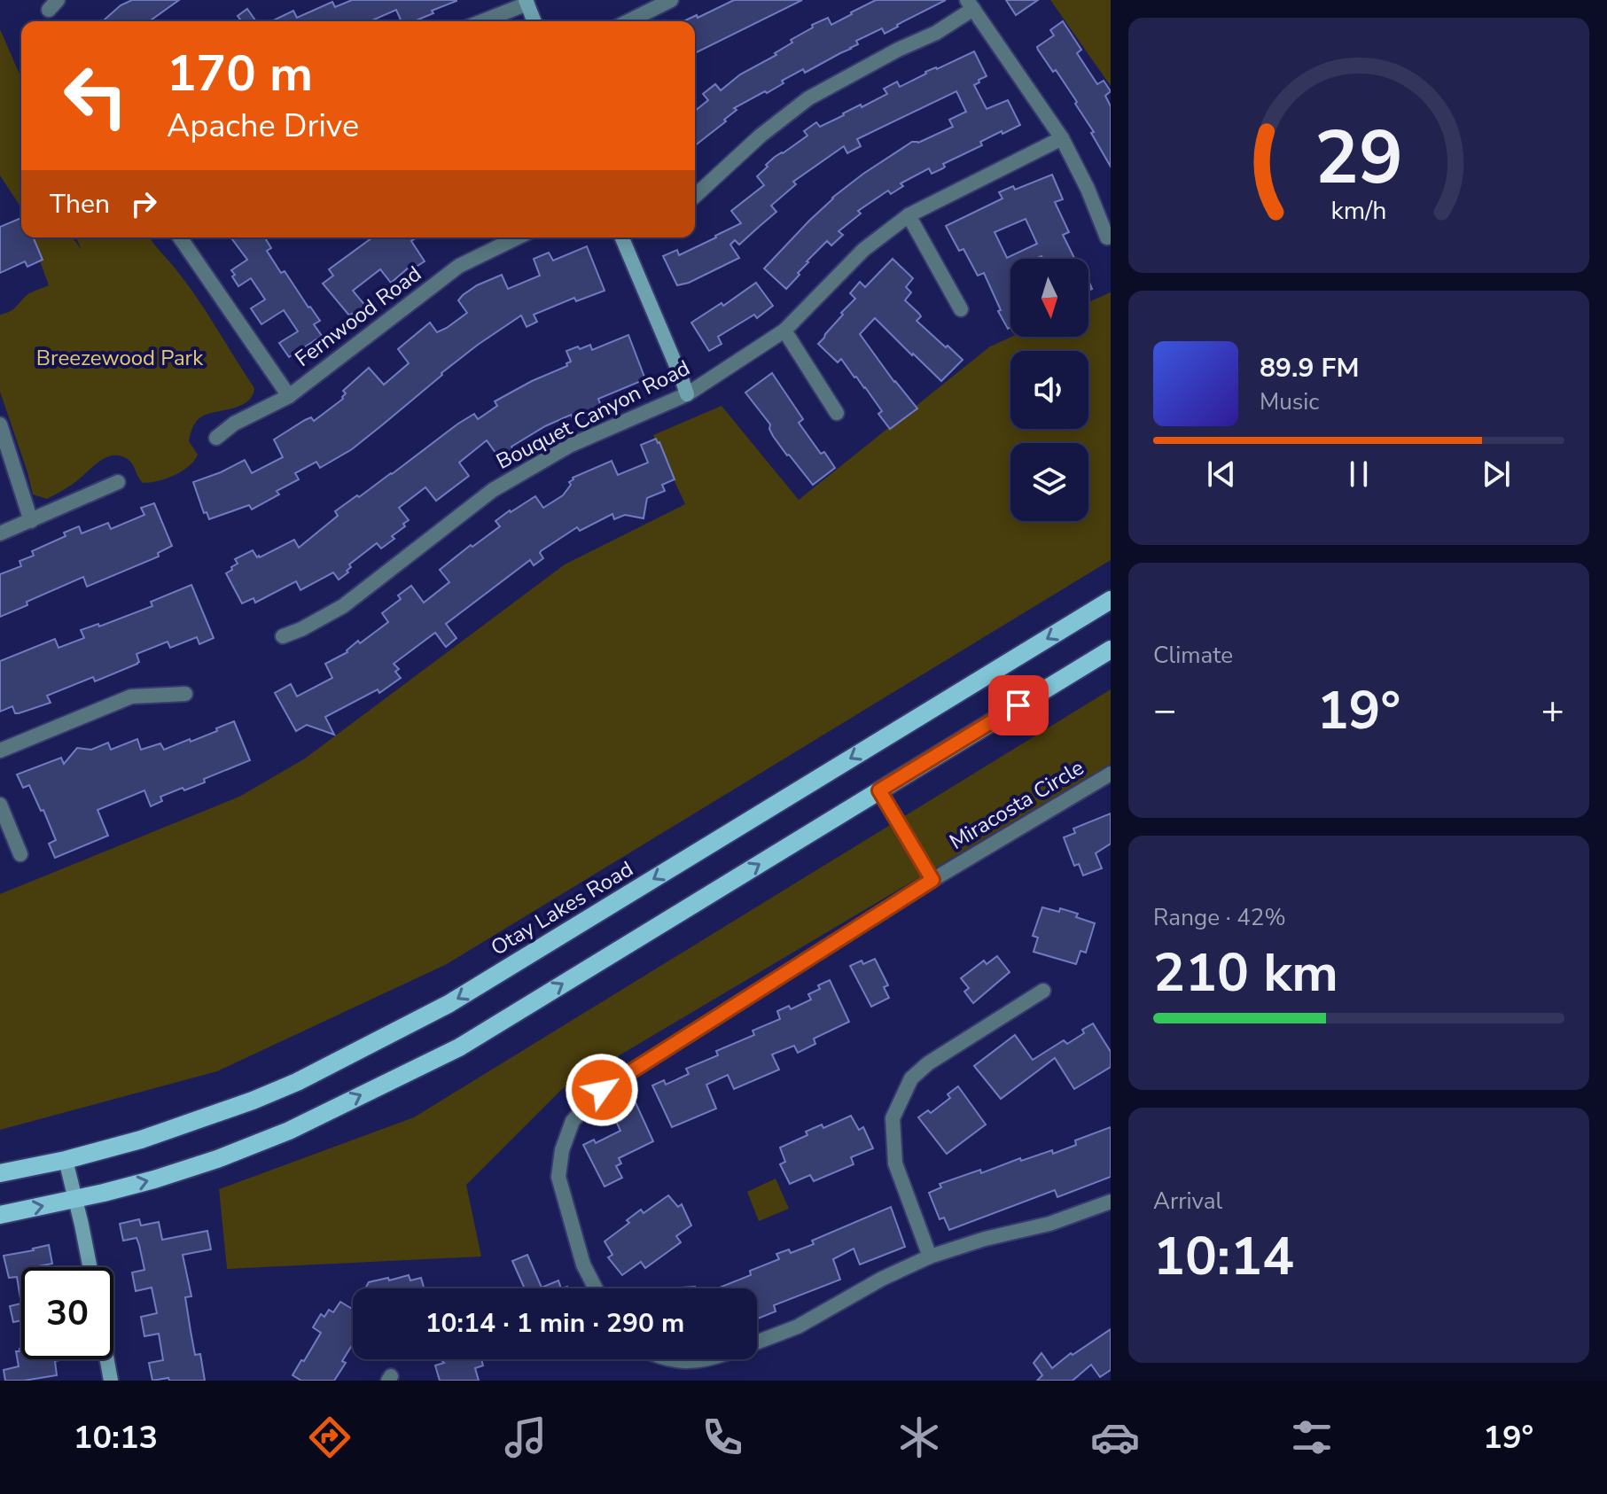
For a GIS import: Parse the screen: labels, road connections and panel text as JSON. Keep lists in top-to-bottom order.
{
  "streets": {
    "main road": ["Otay Lakes Road"],
    "street": ["Fernwood Road", "Bouquet Canyon Road", "Miracosta Circle"]
  },
  "parks": ["Breezewood Park"],
  "north": "bottom",
  "page": {
    "turn": ["170 m", "Apache Drive"],
    "then": "Then",
    "song": ["89.9 FM", "Music"],
    "tile": [
      "Climate",
      ["Range · 42%", "210 km"],
      ["Arrival", "10:14"]
    ],
    "heat": ["−", "19°", "+"],
    "limit": "30",
    "trip": "10:14 · 1 min · 290 m",
    "tabs": ["10:13", "19°"],
    "gauge": ["29", "km/h"]
  }
}
